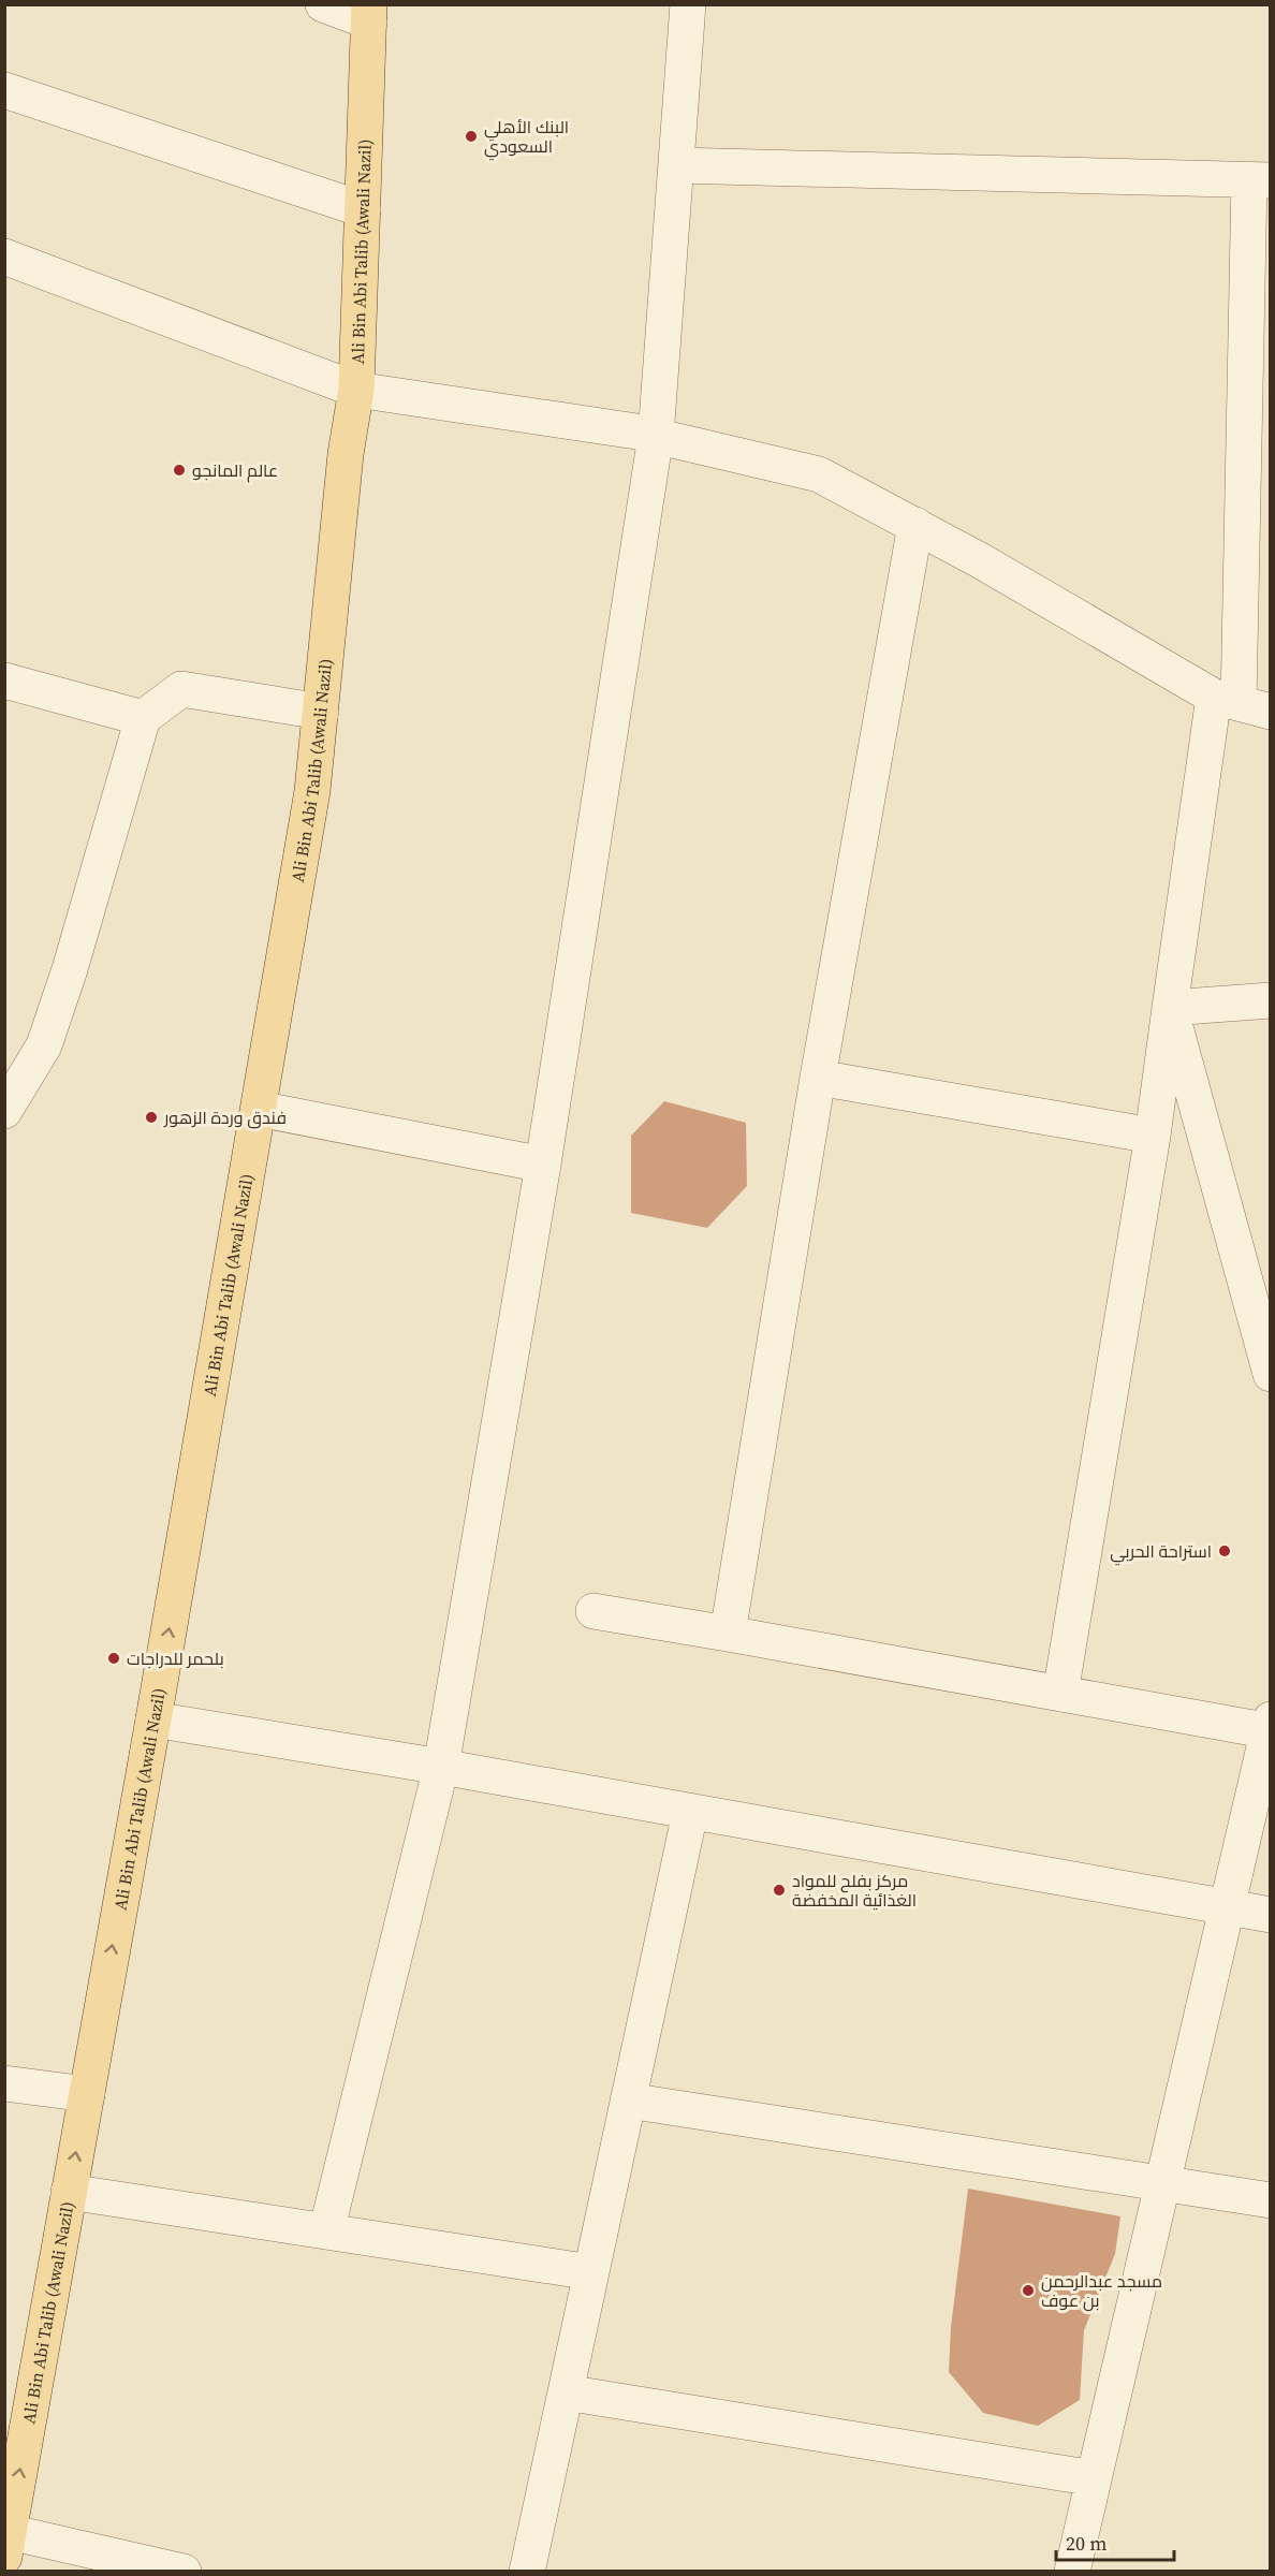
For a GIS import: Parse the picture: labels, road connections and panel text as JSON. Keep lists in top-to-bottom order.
{
  "streets": {
    "main road": ["Ali Bin Abi Talib (Awali Nazil)"]
  },
  "one_way": ["Ali Bin Abi Talib (Awali Nazil)"],
  "places": [
    "البنك الأهلي السعودي",
    "عالم المانجو",
    "فندق وردة الزهور",
    "استراحة الحربي",
    "بلحمر للدراجات",
    "مركز بفلح للمواد الغذائية المخفضة",
    "مسجد عبدالرحمن بن عوف"
  ],
  "scale_bar": "20 m"
}
